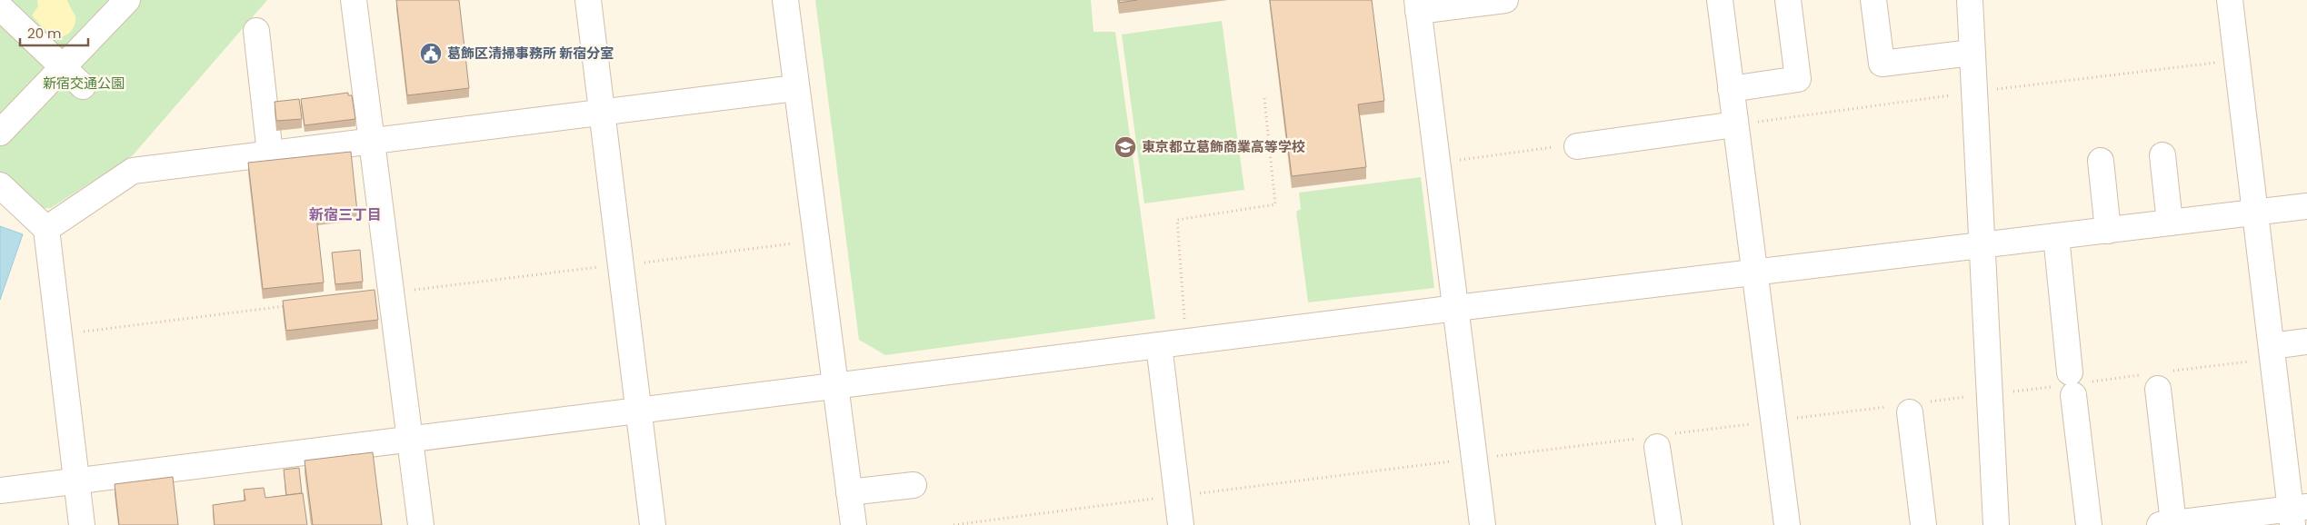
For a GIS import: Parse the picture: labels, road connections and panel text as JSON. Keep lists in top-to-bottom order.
{
  "districts": ["新宿三丁目"],
  "parks": ["新宿交通公園"],
  "places": {
    "public building": ["葛飾区清掃事務所 新宿分室"],
    "school or university": ["東京都立葛飾商業高等学校"]
  },
  "scale_bar": "20 m"
}
